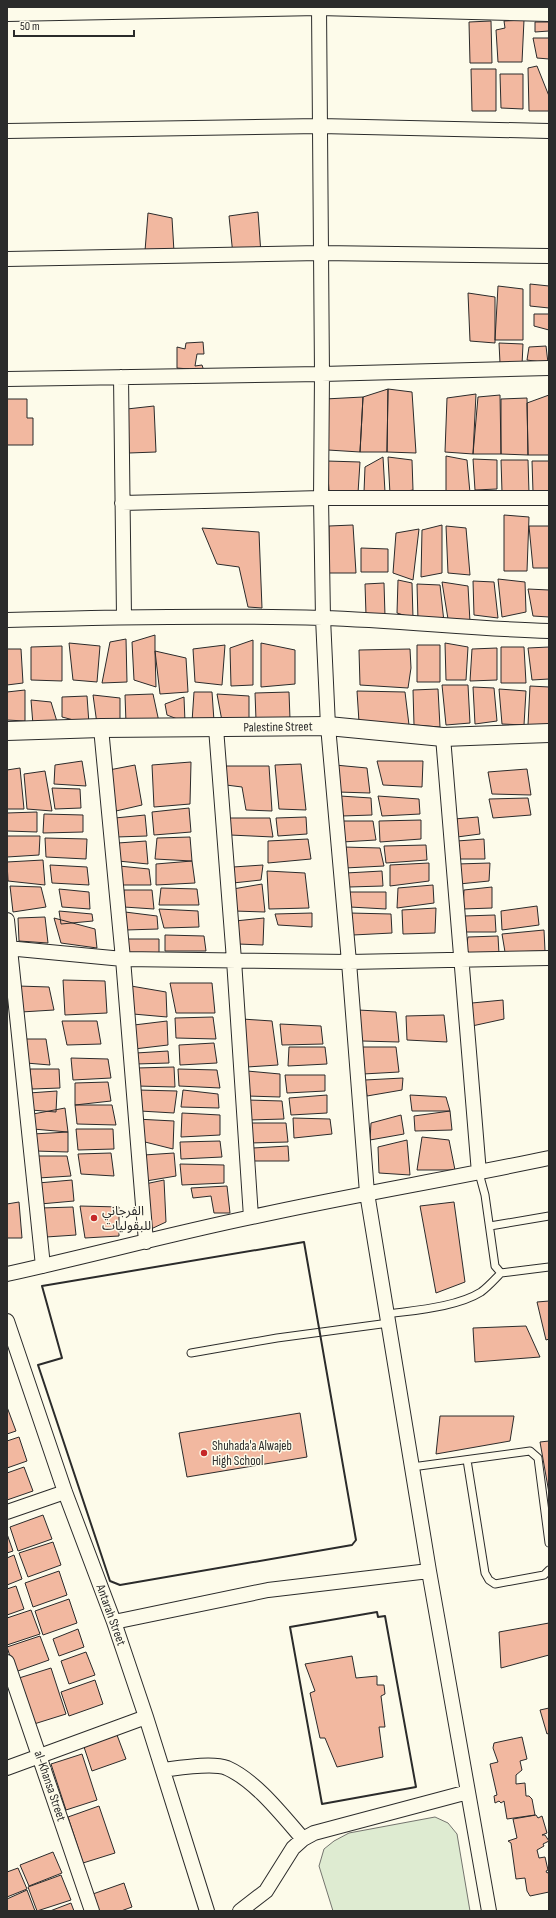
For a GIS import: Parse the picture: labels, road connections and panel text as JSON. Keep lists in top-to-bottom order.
{
  "streets": {
    "street": ["Palestine Street", "Antarah Street", "al-Khansa Street"]
  },
  "places": ["الفرجاني للبقوليات", "Shuhada'a Alwajeb High School"],
  "scale_bar": "50 m"
}
